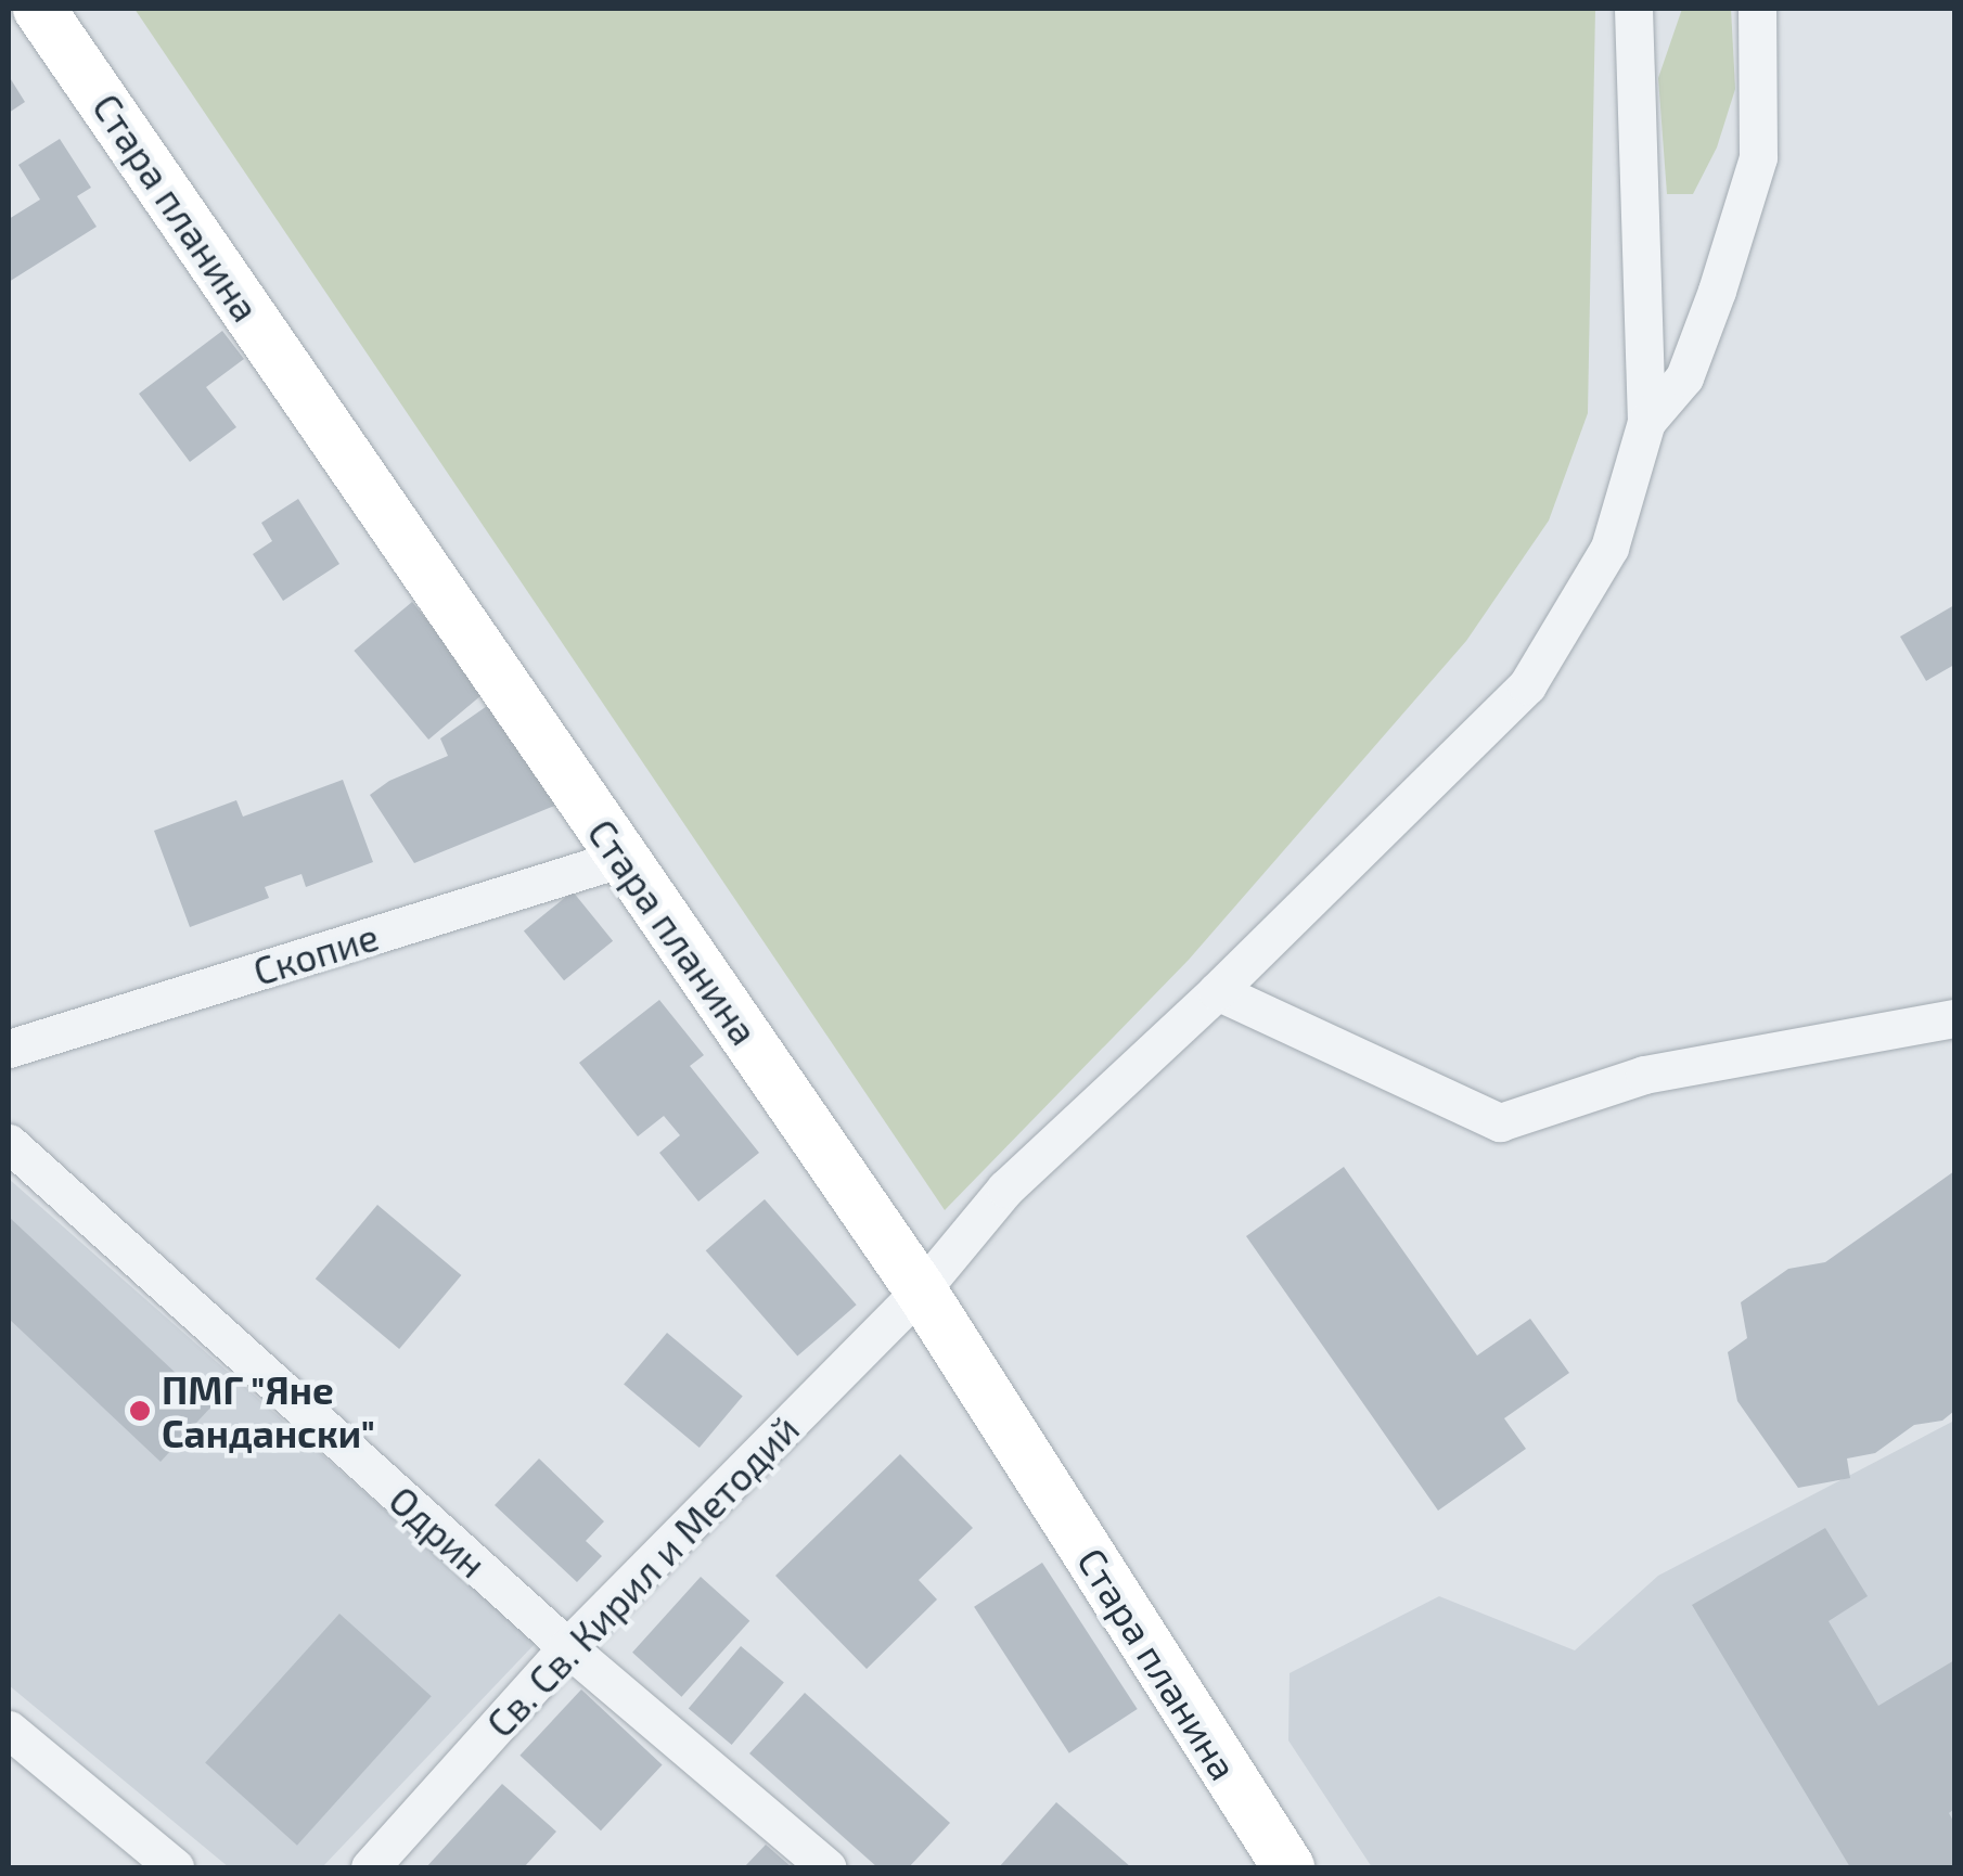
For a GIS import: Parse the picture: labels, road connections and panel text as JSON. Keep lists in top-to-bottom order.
{
  "streets": {
    "street": [
      "Стара планина",
      "Скопие",
      "Одрин",
      "Св. Св. Кирил и Методий"
    ]
  },
  "crossings": [
    ["Стара планина", "Скопие"],
    ["Стара планина", "Св. Св. Кирил и Методий"],
    ["Одрин", "Св. Св. Кирил и Методий"]
  ],
  "places": ["ПМГ \"Яне Сандански\""]
}
